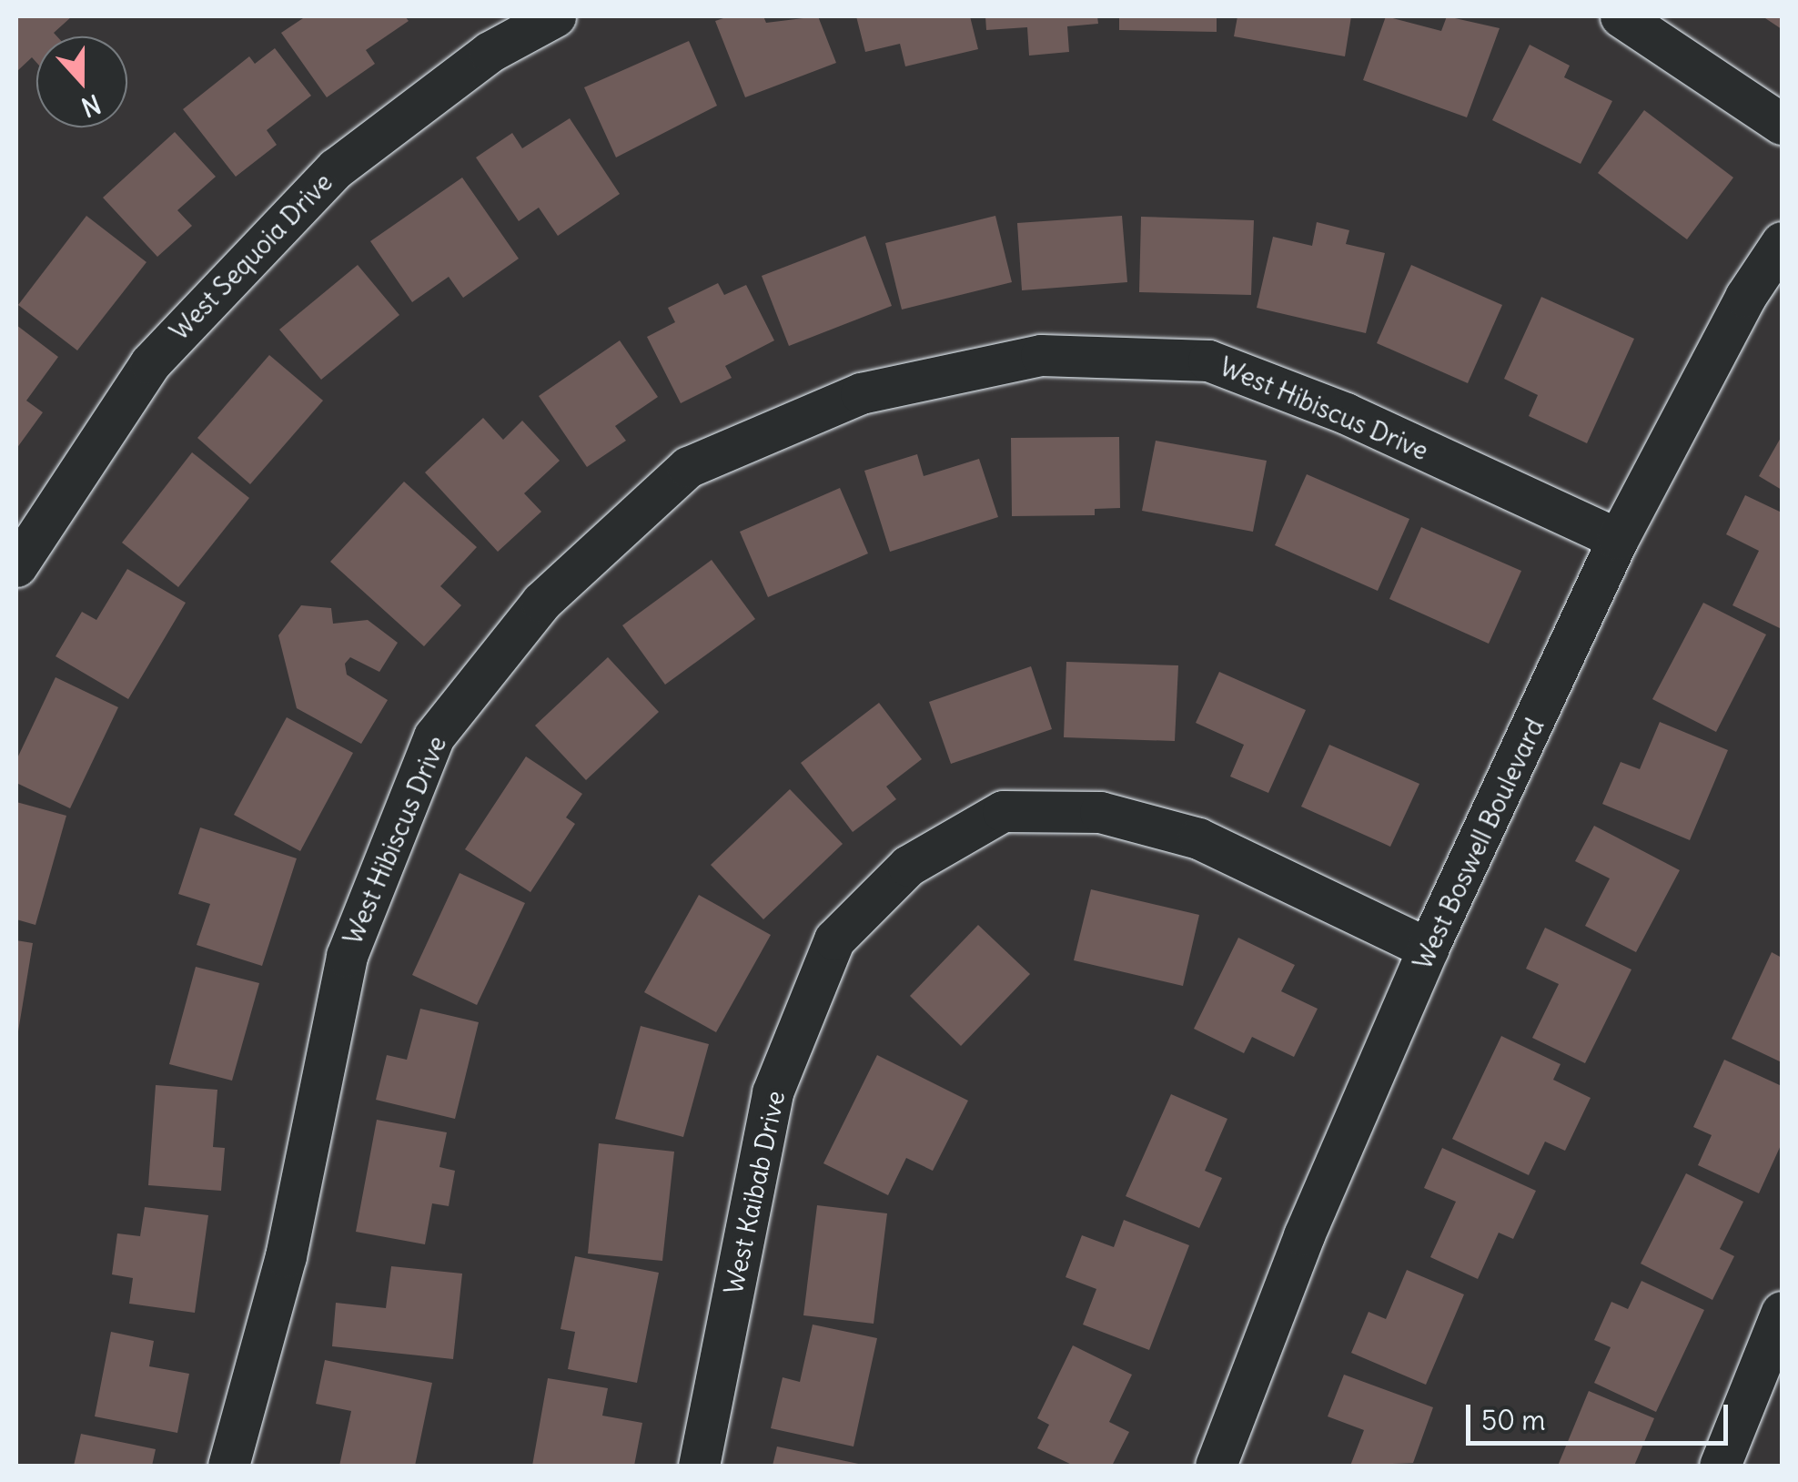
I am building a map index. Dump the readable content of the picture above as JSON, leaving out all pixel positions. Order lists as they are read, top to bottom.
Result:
{
  "streets": {
    "street": [
      "West Sequoia Drive",
      "West Hibiscus Drive",
      "West Boswell Boulevard",
      "West Kaibab Drive"
    ]
  },
  "crossings": [
    ["West Hibiscus Drive", "West Boswell Boulevard"],
    ["West Boswell Boulevard", "West Kaibab Drive"]
  ],
  "scale_bar": "50 m",
  "north": "bottom"
}
